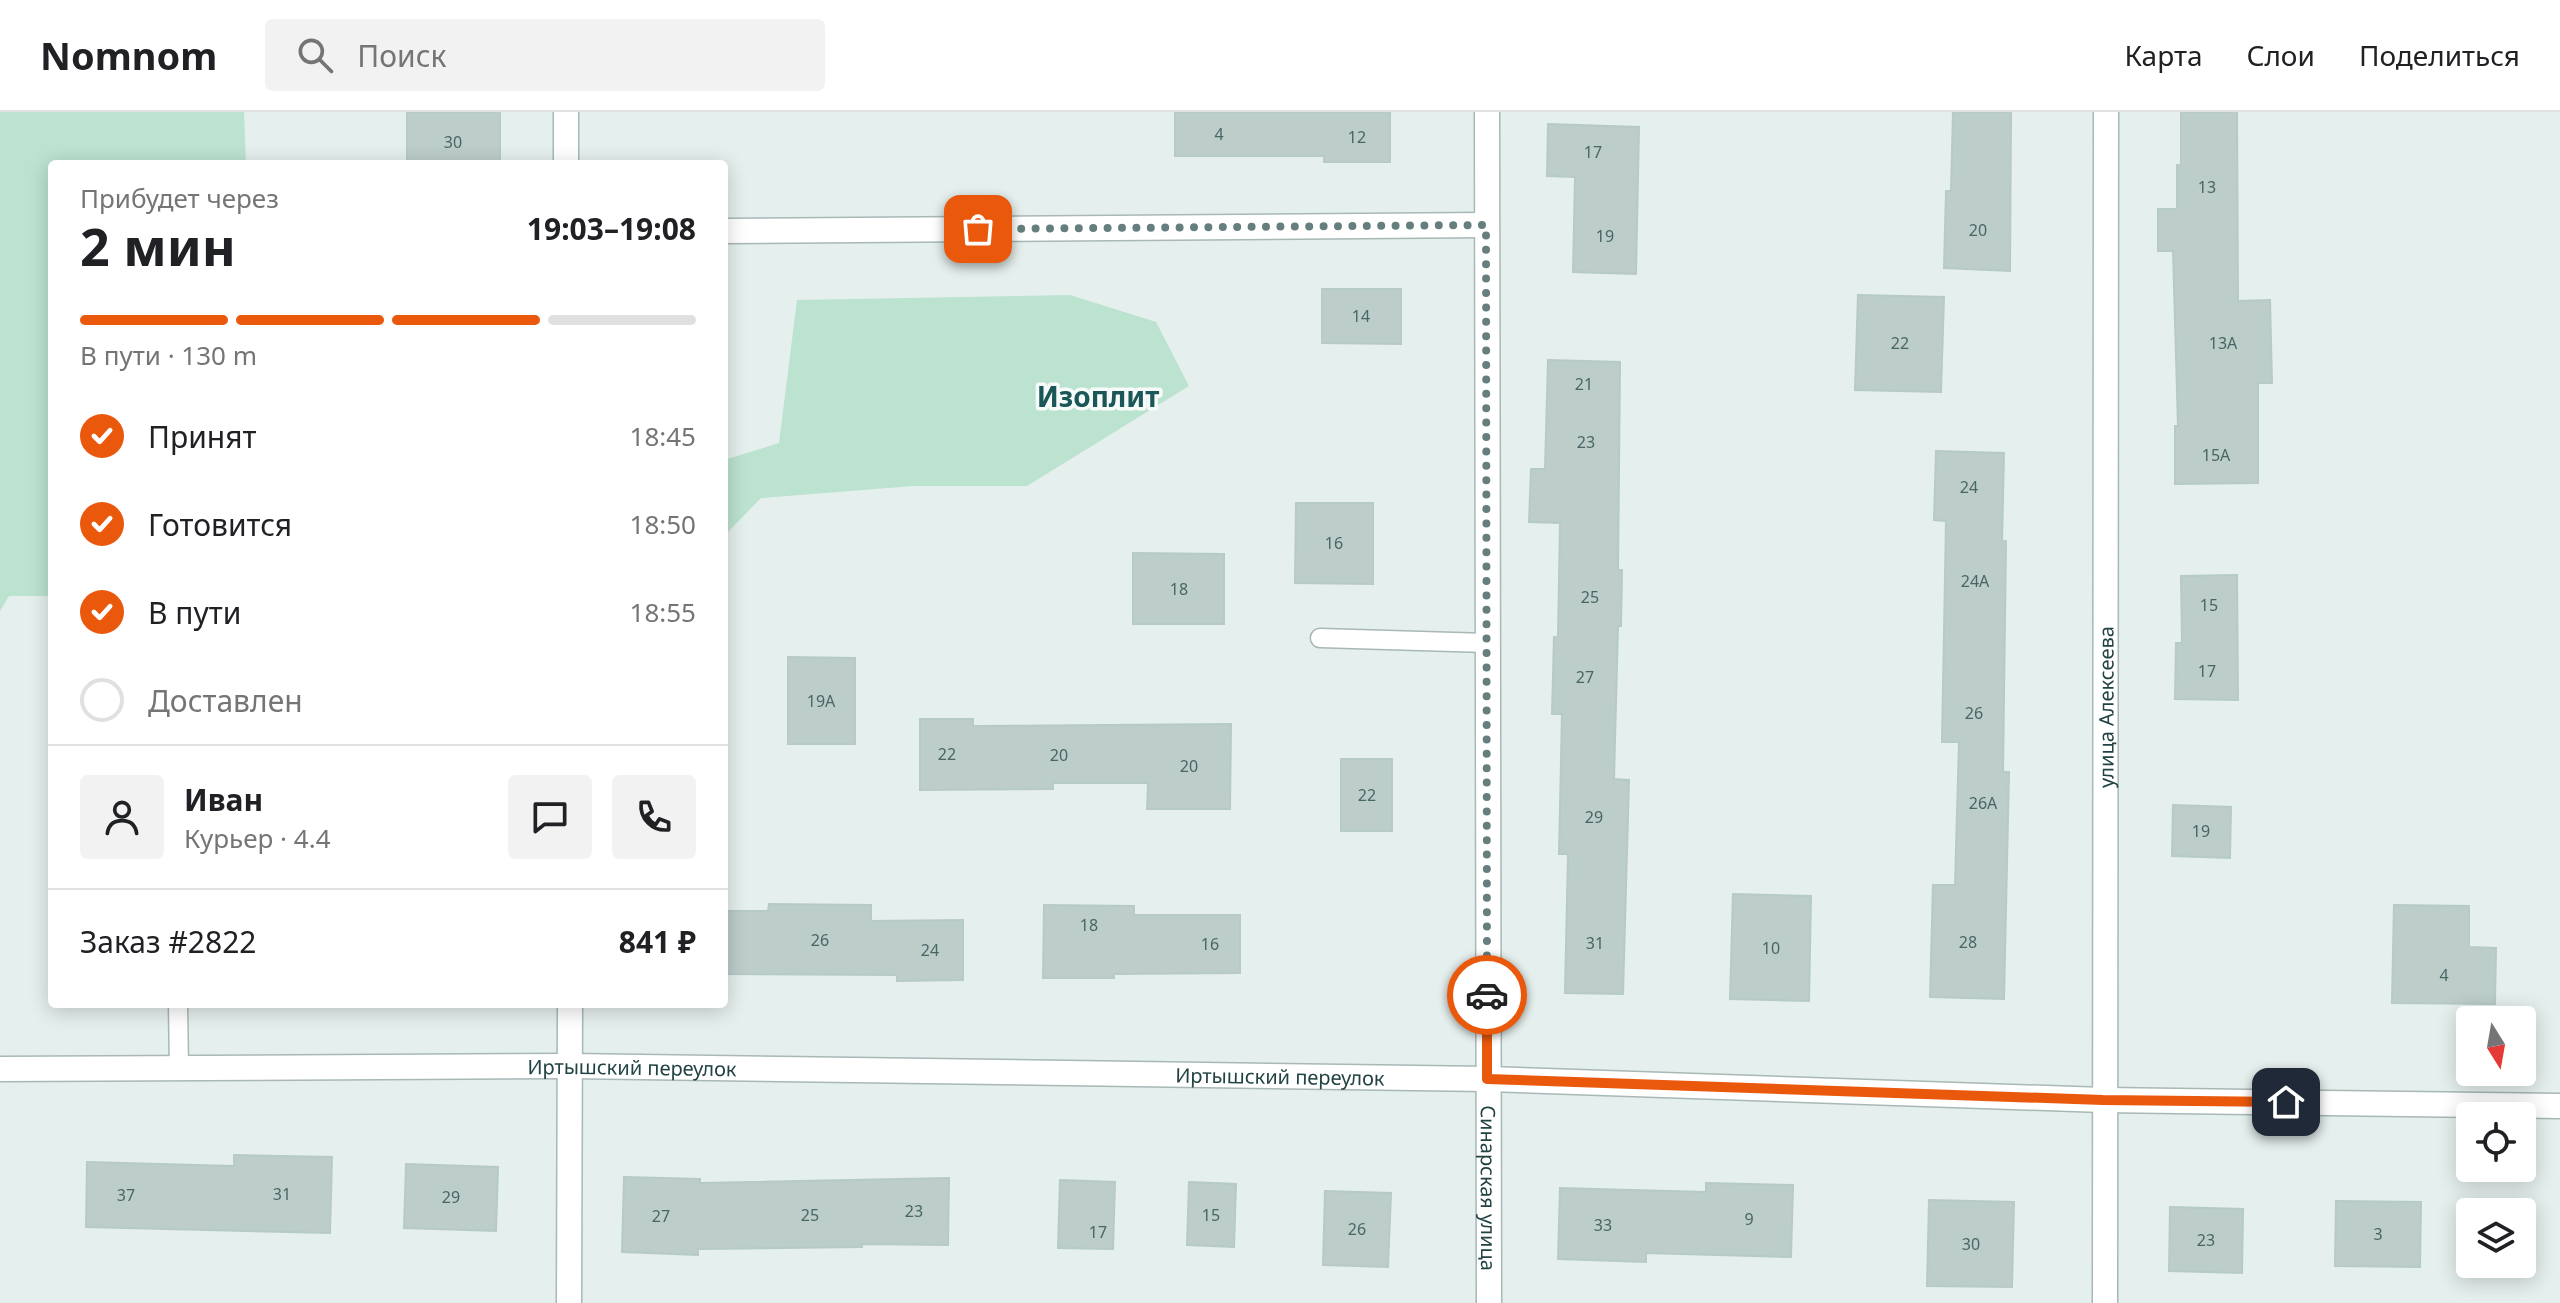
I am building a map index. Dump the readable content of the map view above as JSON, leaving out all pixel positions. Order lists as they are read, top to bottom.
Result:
{
  "streets": {
    "street": ["улица Алексеева", "Иртышский переулок", "Синарская улица"]
  },
  "crossings": [
    ["улица Алексеева", "Иртышский переулок"],
    ["Иртышский переулок", "Синарская улица"]
  ],
  "districts": ["Изоплит"],
  "house_numbers": [
    "4",
    "12",
    "30",
    "17",
    "13",
    "20",
    "19",
    "14",
    "22",
    "13А",
    "21",
    "23",
    "15А",
    "24",
    "16",
    "24А",
    "18",
    "25",
    "15",
    "17",
    "27",
    "19А",
    "26",
    "22",
    "20",
    "20",
    "22",
    "26А",
    "29",
    "19",
    "18",
    "26",
    "28",
    "31",
    "16",
    "10",
    "24",
    "4",
    "31",
    "37",
    "29",
    "23",
    "25",
    "15",
    "27",
    "9",
    "33",
    "26",
    "17",
    "3",
    "23",
    "30"
  ],
  "north": "bottom",
  "page": {
    "header": "Nomnom",
    "search": "Поиск",
    "nav": ["Карта", "Слои", "Поделиться"],
    "heading": ["2 мин", "Прибудет через", "19:03–19:08"],
    "panel": [
      "Иван",
      "Курьер · 4.4",
      "Заказ #2822",
      "841 ₽"
    ],
    "bar": "В пути · 130 m",
    "list": [
      ["Принят", "18:45"],
      ["Готовится", "18:50"],
      ["В пути", "18:55"],
      "Доставлен"
    ]
  }
}
